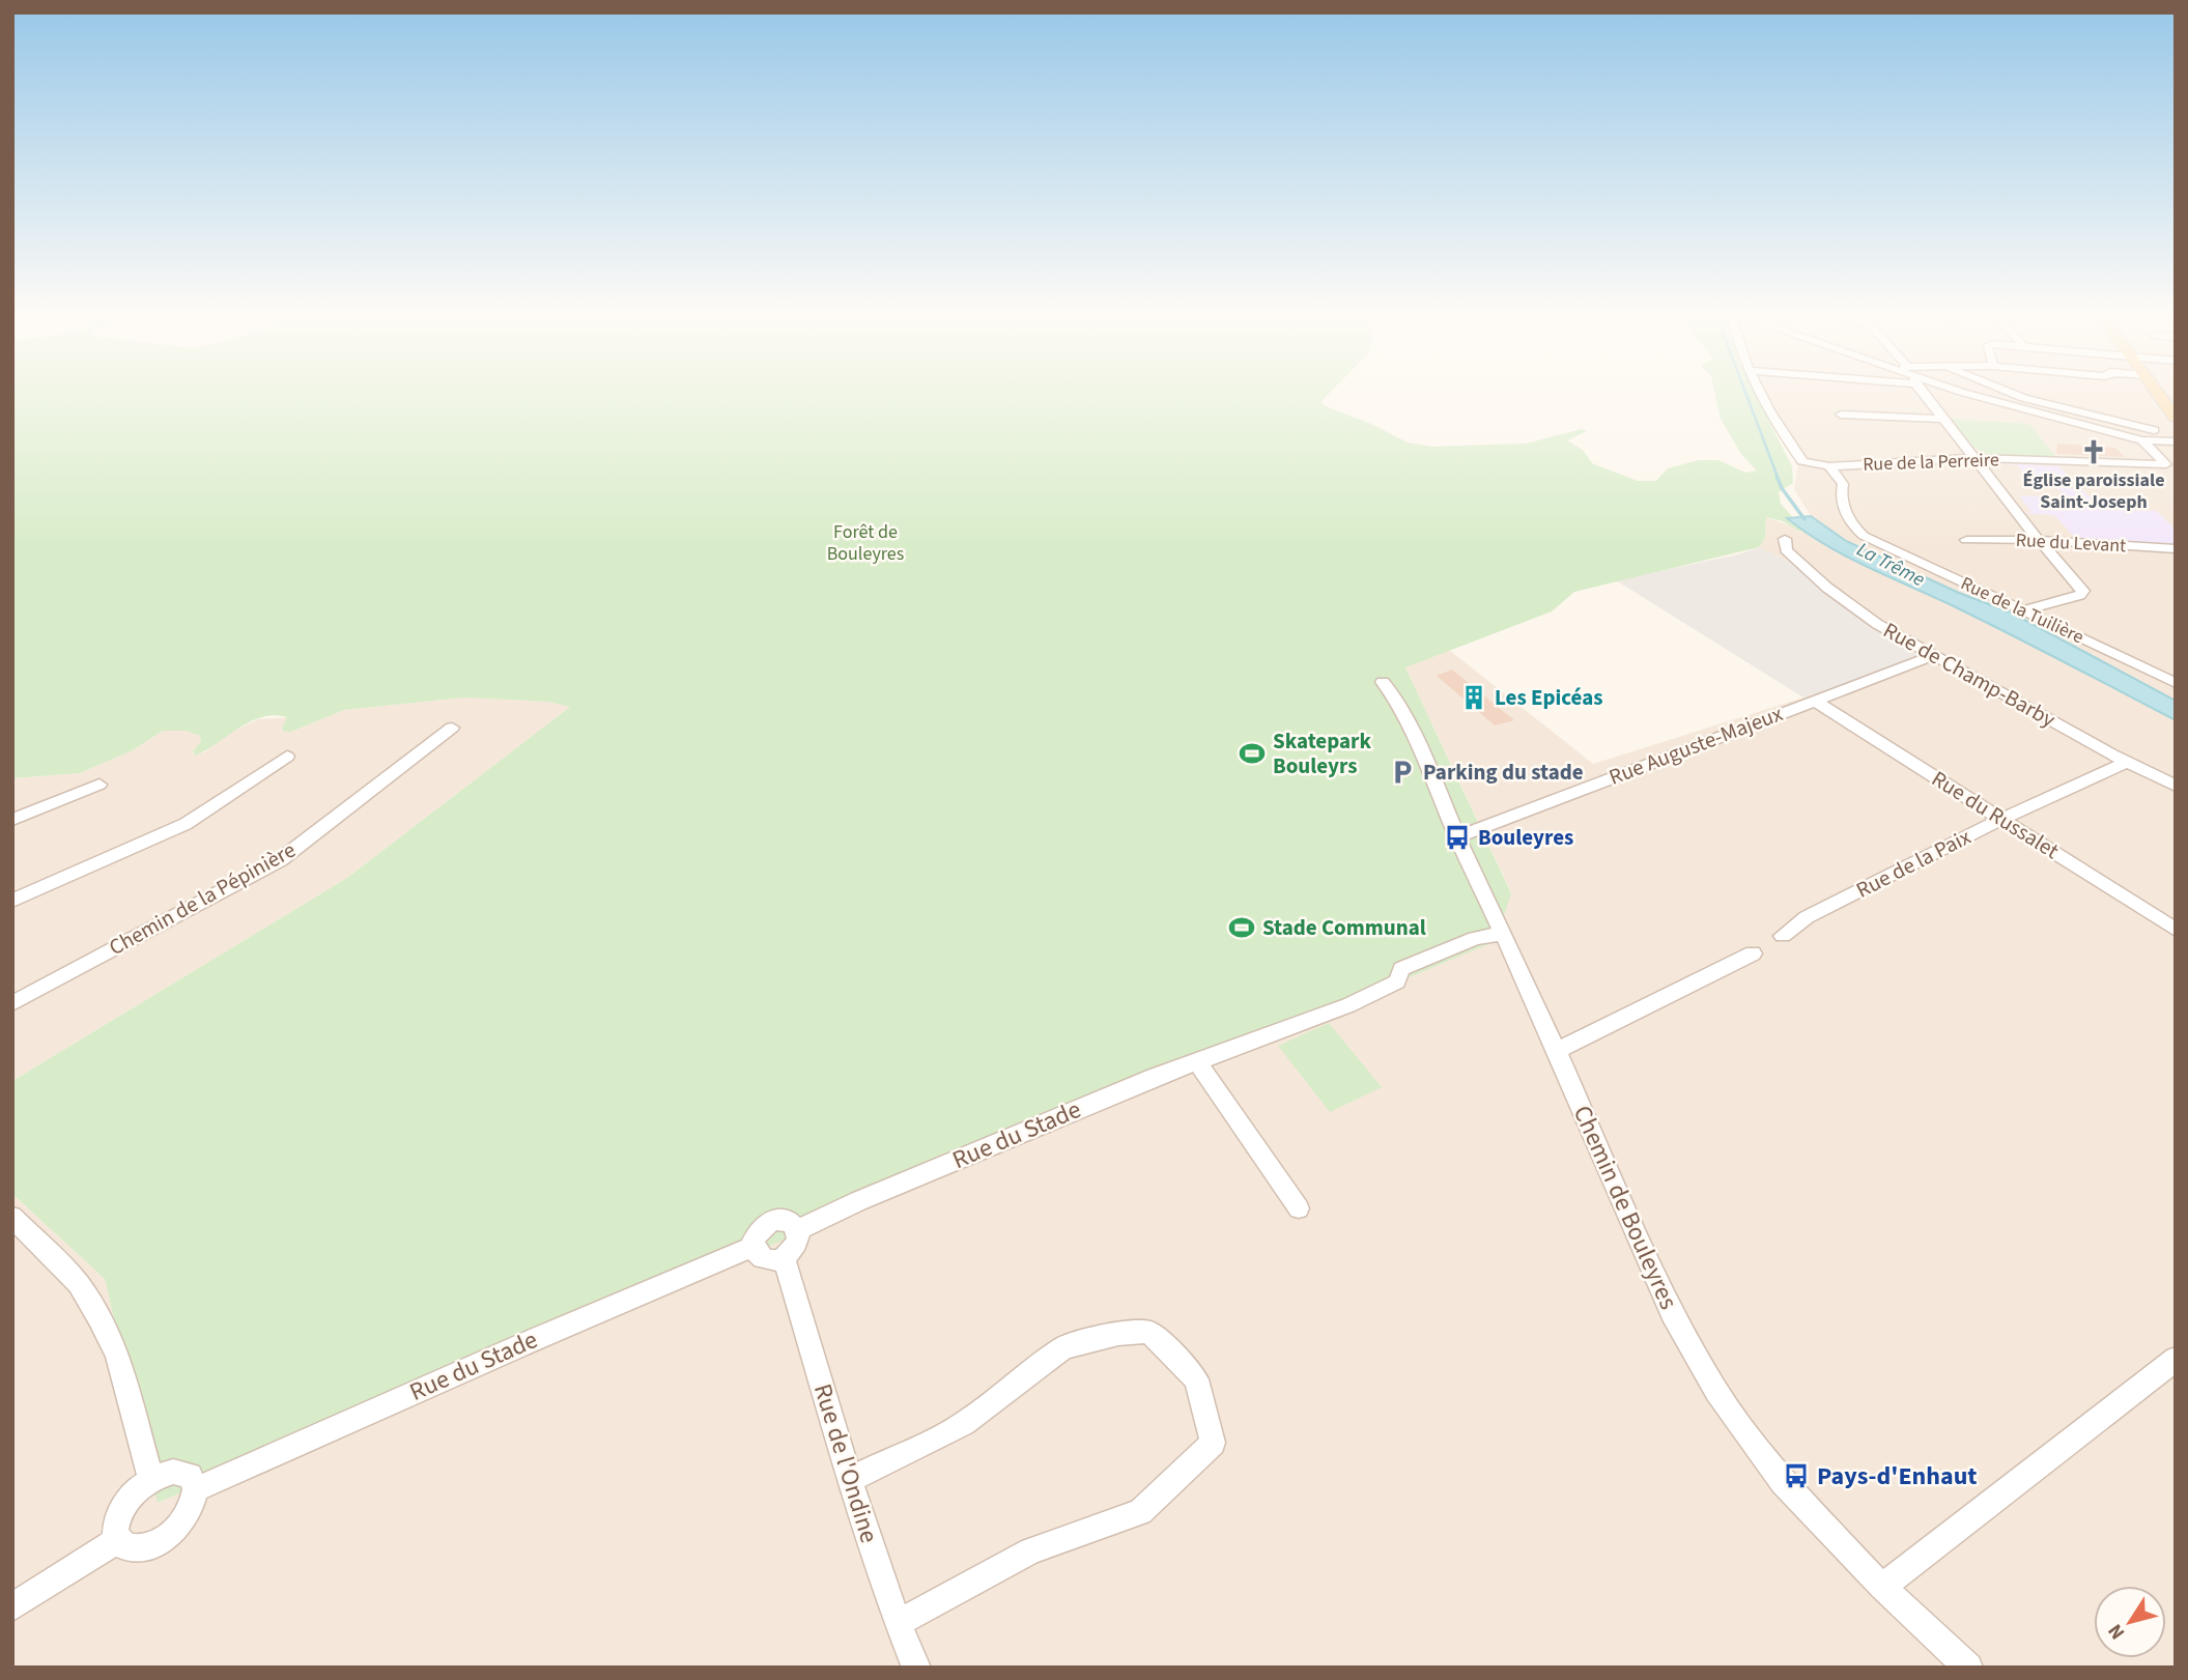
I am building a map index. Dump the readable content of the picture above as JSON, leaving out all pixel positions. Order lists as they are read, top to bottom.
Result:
{
  "streets": {
    "street": [
      "Rue de la Perreire",
      "Rue du Levant",
      "Rue de la Tuilière",
      "Rue de Champ-Barby",
      "Rue Auguste-Majeux",
      "Rue du Russalet",
      "Rue de la Paix",
      "Chemin de la Pépinière",
      "Rue du Stade",
      "Chemin de Bouleyres",
      "Rue de l'Ondine"
    ]
  },
  "crossings": [
    ["Rue de la Perreire", "Rue de la Tuilière"],
    ["Rue de Champ-Barby", "Rue Auguste-Majeux"],
    ["Rue de Champ-Barby", "Rue de la Paix"],
    ["Rue Auguste-Majeux", "Rue du Russalet"],
    ["Rue Auguste-Majeux", "Chemin de Bouleyres"],
    ["Rue du Russalet", "Rue de la Paix"],
    ["Rue du Stade", "Chemin de Bouleyres"],
    ["Rue du Stade", "Rue de l'Ondine"]
  ],
  "water": ["La Trême"],
  "parks": ["Forêt de Bouleyres"],
  "places": {
    "church": ["Église paroissiale Saint-Joseph"],
    "building": ["Les Epicéas"],
    "sports": ["Skatepark Bouleyrs", "Stade Communal"],
    "parking": ["Parking du stade"],
    "bus stop": ["Bouleyres", "Pays-d'Enhaut"]
  },
  "north": "bottom left"
}
